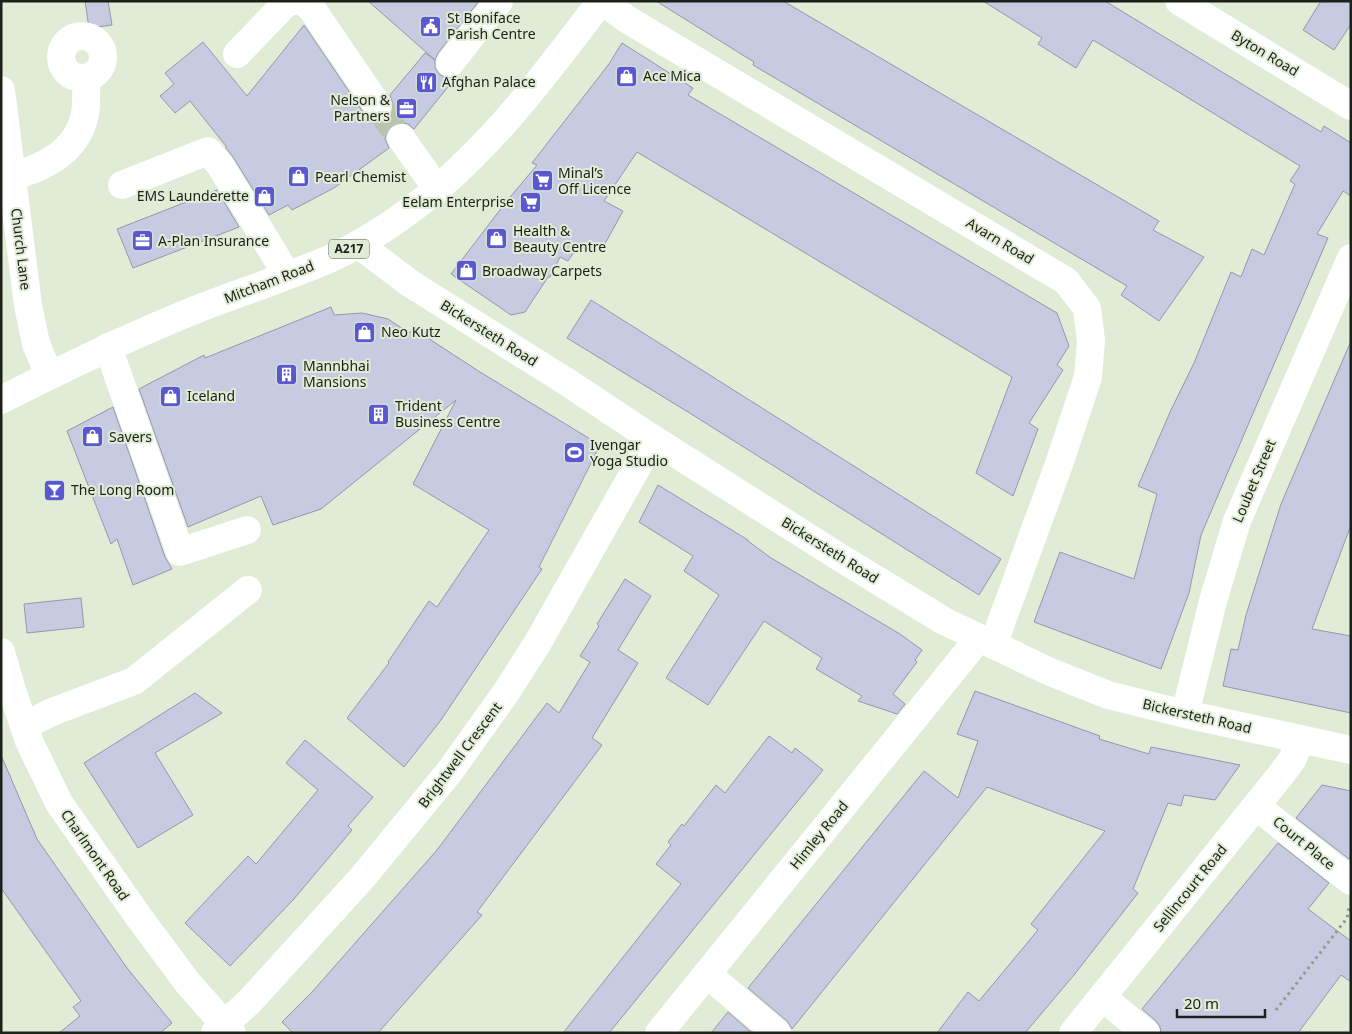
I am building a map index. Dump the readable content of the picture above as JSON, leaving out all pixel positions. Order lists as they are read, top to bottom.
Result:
{
  "streets": {
    "street": [
      "Byton Road",
      "Avarn Road",
      "Church Lane",
      "A217",
      "Mitcham Road",
      "Bickersteth Road",
      "Loubet Street",
      "Brightwell Crescent",
      "Himley Road",
      "Court Place",
      "Charlmont Road",
      "Sellincourt Road"
    ]
  },
  "crossings": [
    ["Avarn Road", "Mitcham Road"],
    ["Avarn Road", "Bickersteth Road"],
    ["Avarn Road", "Himley Road"],
    ["Church Lane", "Mitcham Road"],
    ["Mitcham Road", "Bickersteth Road"],
    ["Bickersteth Road", "Loubet Street"],
    ["Bickersteth Road", "Brightwell Crescent"],
    ["Bickersteth Road", "Himley Road"],
    ["Bickersteth Road", "Sellincourt Road"],
    ["Brightwell Crescent", "Charlmont Road"],
    ["Court Place", "Sellincourt Road"]
  ],
  "places": {
    "public building": ["St Boniface Parish Centre"],
    "shop": [
      "Ace Mica",
      "Pearl Chemist",
      "EMS Launderette",
      "Health & Beauty Centre",
      "Broadway Carpets",
      "Neo Kutz",
      "Iceland",
      "Savers"
    ],
    "restaurant": ["Afghan Palace"],
    "office": ["Nelson & Partners", "A-Plan Insurance"],
    "supermarket": ["Minal’s Off Licence", "Eelam Enterprise"],
    "building": ["Mannbhai Mansions", "Trident Business Centre"],
    "sports": ["Ivengar Yoga Studio"],
    "bar": ["The Long Room"]
  },
  "scale_bar": "20 m"
}
